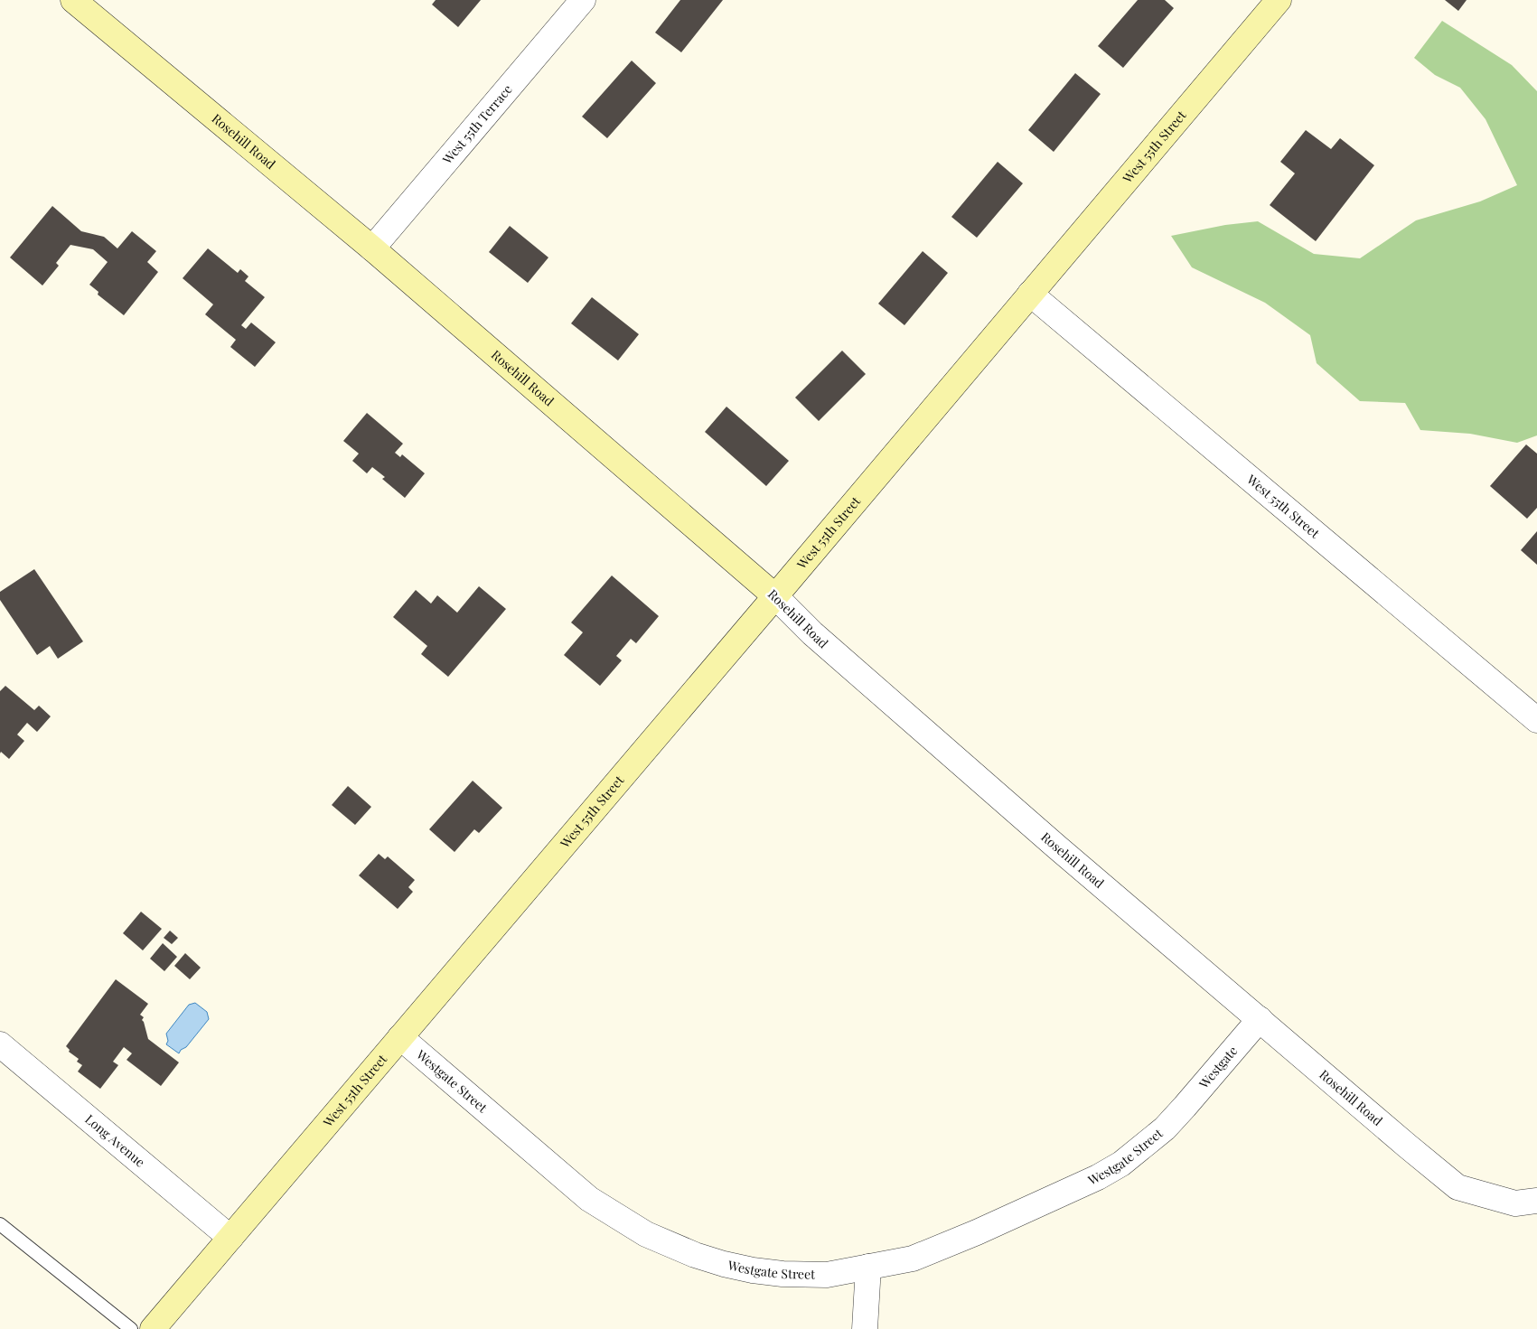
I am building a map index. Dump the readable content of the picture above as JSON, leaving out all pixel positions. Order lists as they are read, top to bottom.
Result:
{
  "streets": {
    "street": [
      "West 55th Terrace",
      "Rosehill Road",
      "West 55th Street",
      "Westgate",
      "Westgate Street",
      "Long Avenue"
    ]
  },
  "crossings": [
    ["West 55th Terrace", "Rosehill Road"],
    ["Rosehill Road", "West 55th Street"],
    ["Rosehill Road", "Westgate"],
    ["West 55th Street", "Westgate Street"],
    ["West 55th Street", "Long Avenue"],
    ["Westgate", "Westgate Street"]
  ]
}
